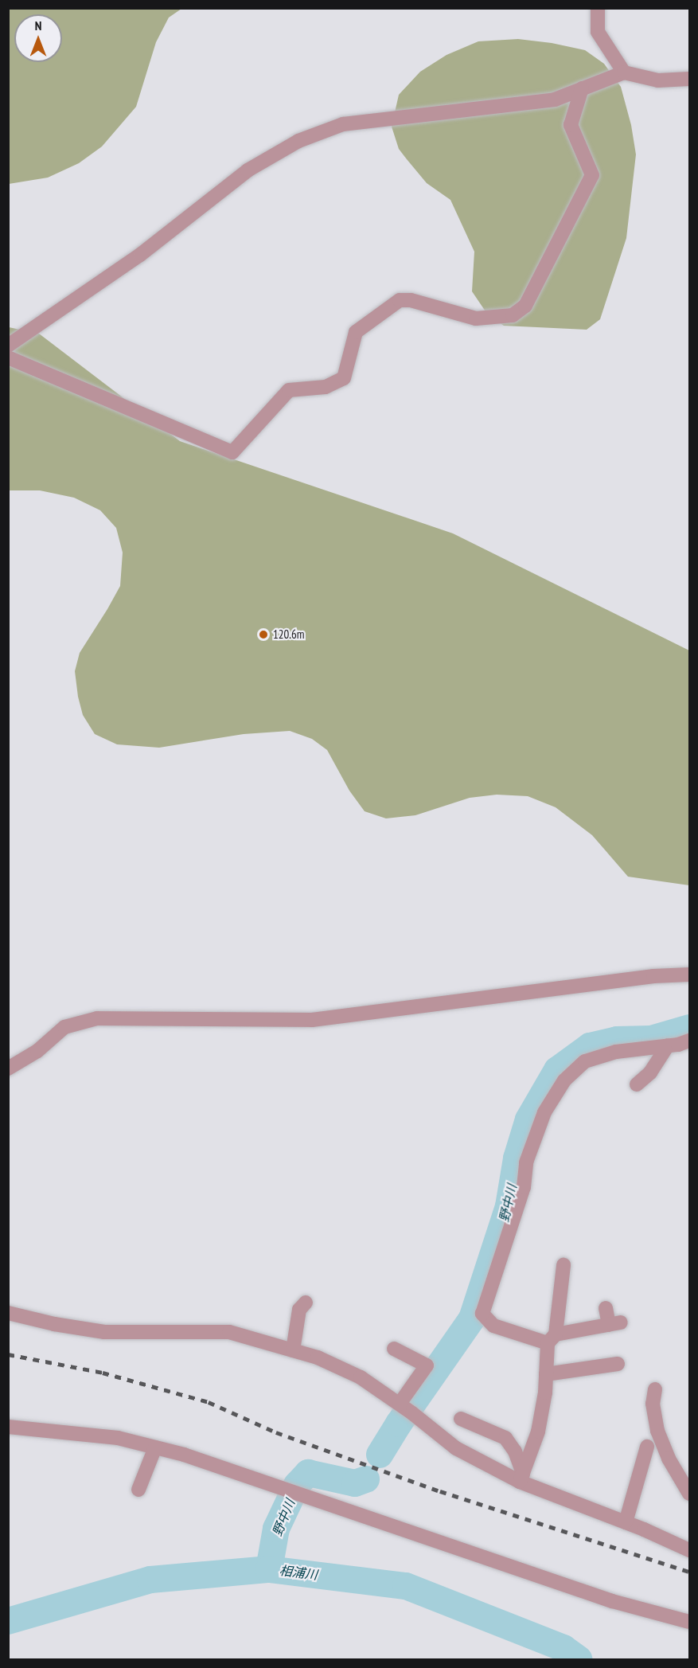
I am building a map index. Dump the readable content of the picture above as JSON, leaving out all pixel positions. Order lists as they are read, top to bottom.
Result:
{
  "water": ["野中川", "相浦川"],
  "places": ["120.6m"],
  "north": "top"
}
